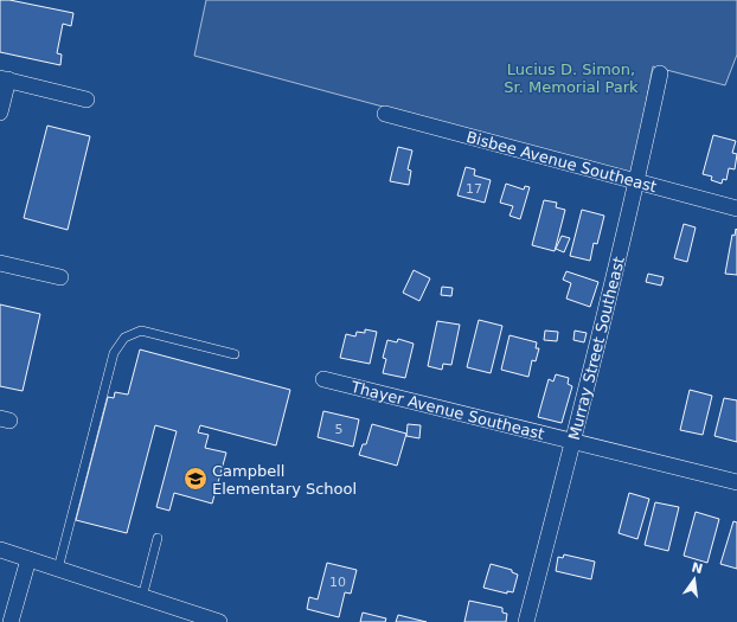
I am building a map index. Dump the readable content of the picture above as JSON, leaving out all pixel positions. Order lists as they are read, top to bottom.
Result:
{
  "streets": {
    "street": ["Bisbee Avenue Southeast", "Murray Street Southeast", "Thayer Avenue Southeast"]
  },
  "crossings": [
    ["Bisbee Avenue Southeast", "Murray Street Southeast"],
    ["Murray Street Southeast", "Thayer Avenue Southeast"]
  ],
  "parks": ["Lucius D. Simon, Sr. Memorial Park"],
  "places": {
    "school or university": ["Campbell Elementary School"]
  },
  "house_numbers": ["17", "5", "10"],
  "north": "top"
}
